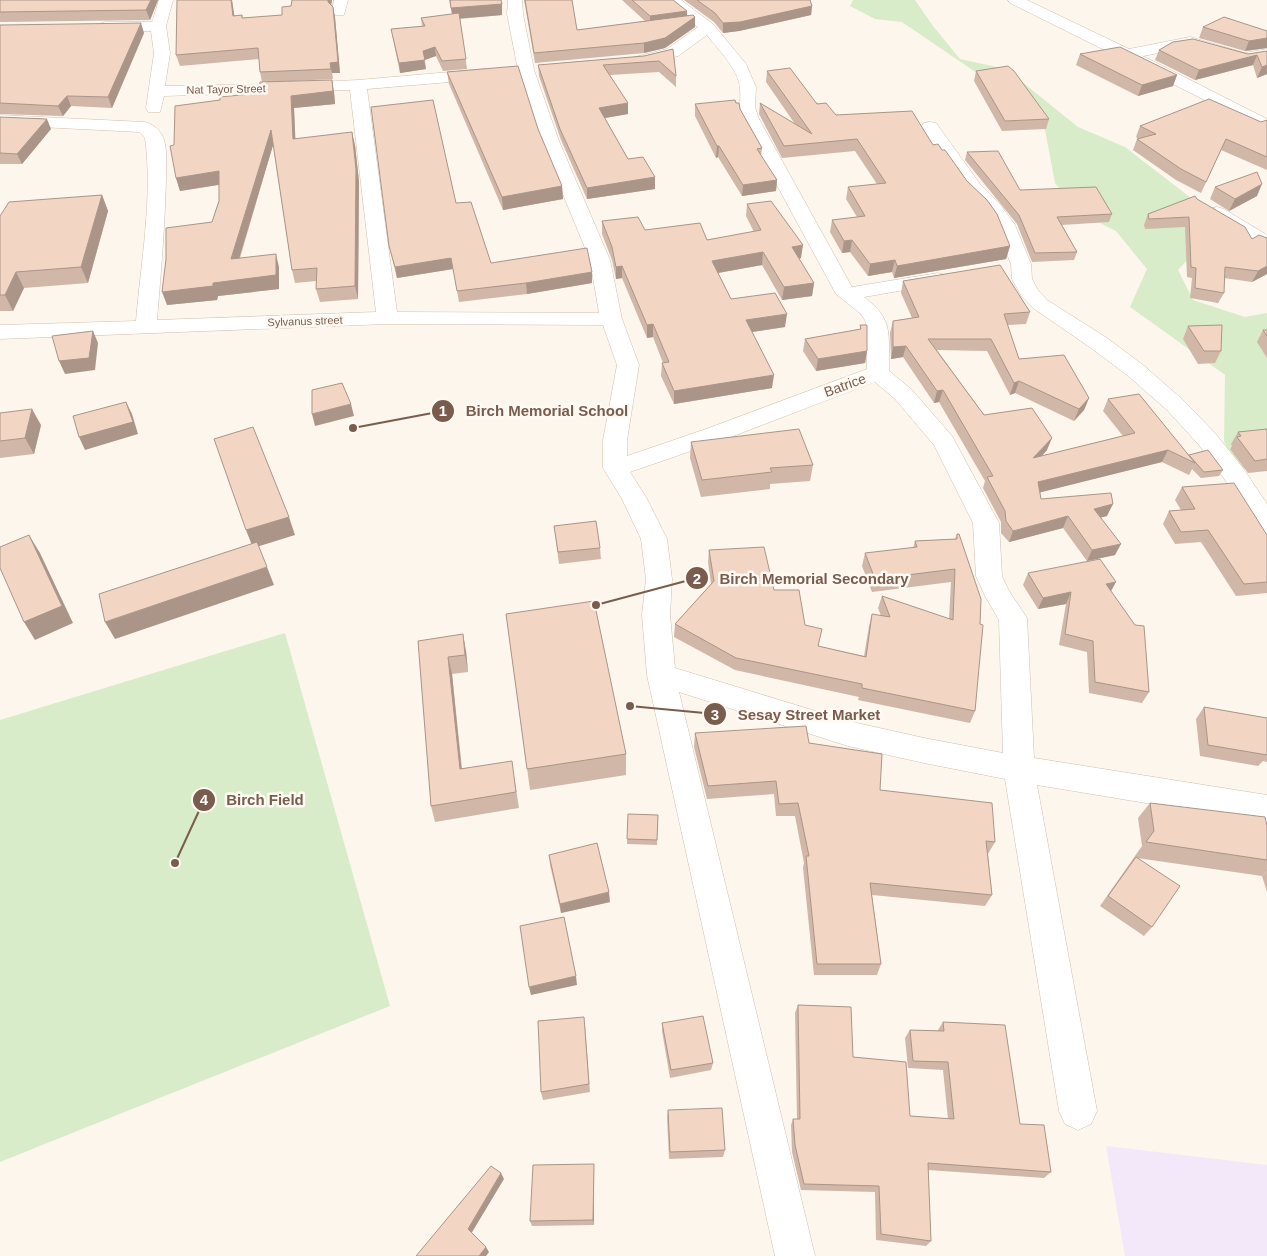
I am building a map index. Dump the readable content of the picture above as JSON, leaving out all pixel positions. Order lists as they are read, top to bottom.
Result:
{
  "streets": {
    "street": ["Nat Tayor Street", "Sylvanus street", "Batrice"]
  },
  "places": [
    "Birch Memorial School",
    "Birch Memorial Secondary",
    "Sesay Street Market",
    "Birch Field"
  ]
}
